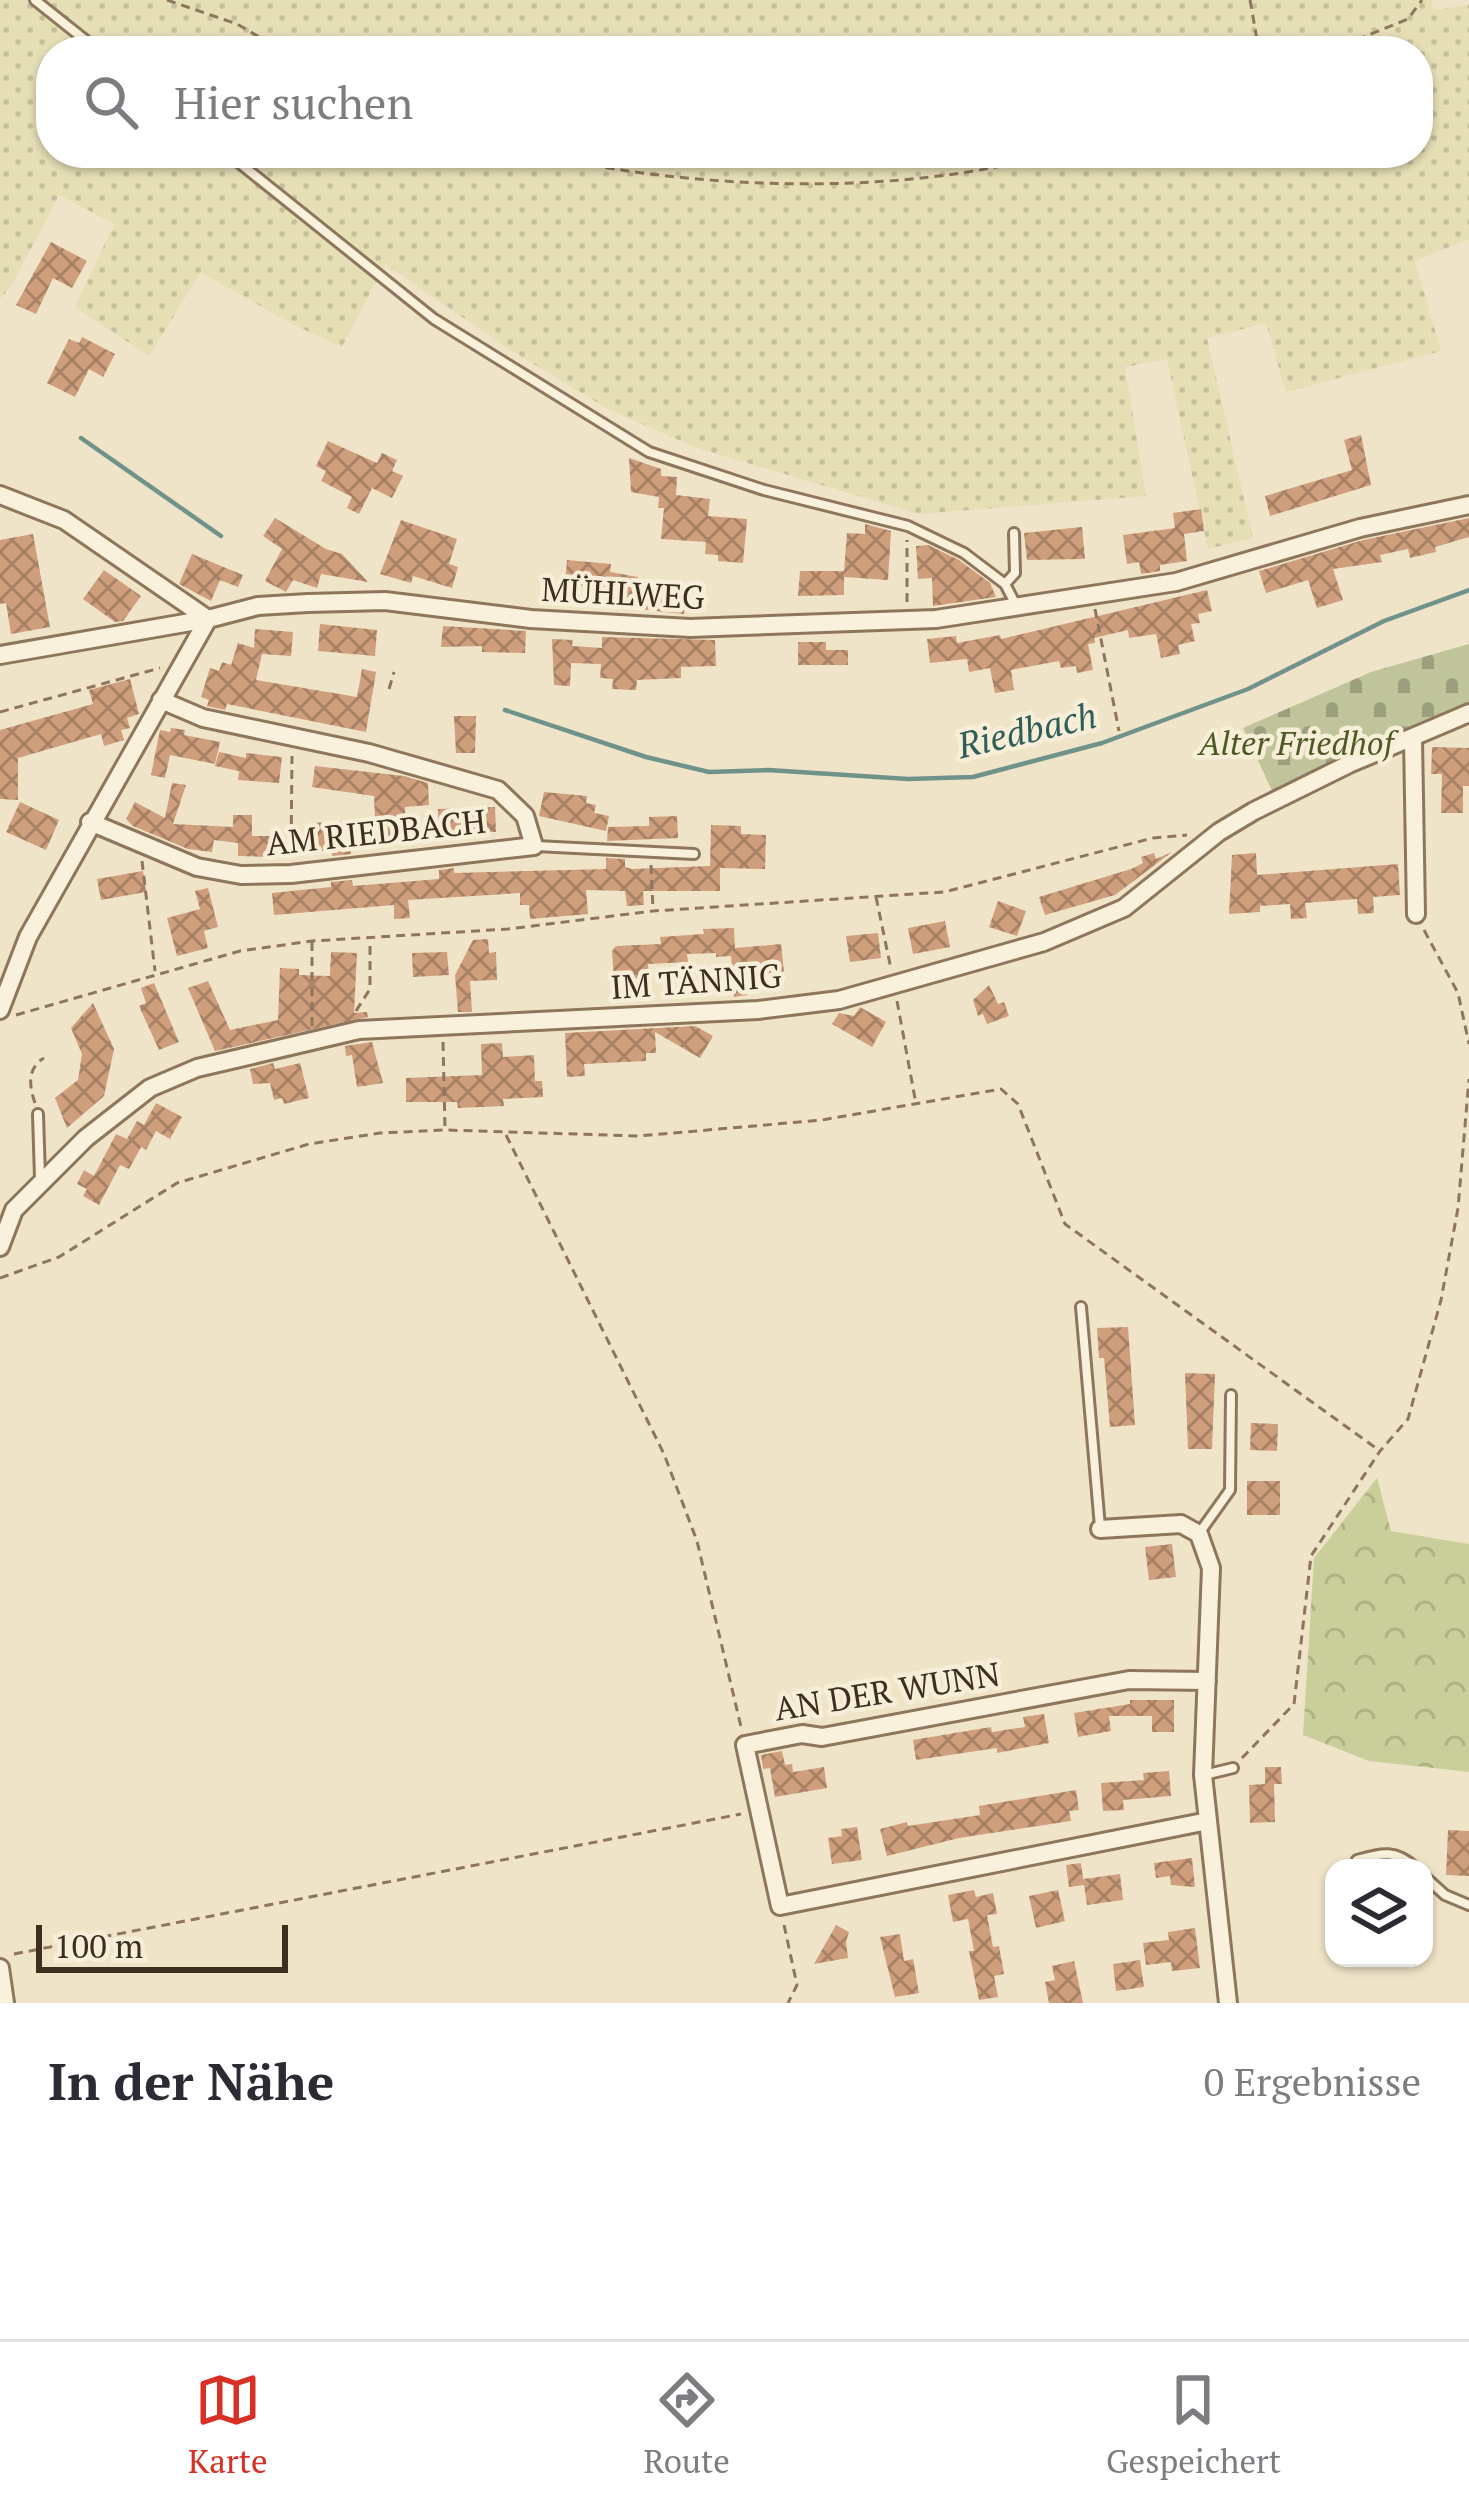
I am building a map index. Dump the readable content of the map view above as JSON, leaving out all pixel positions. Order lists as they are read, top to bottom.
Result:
{
  "streets": {
    "street": [
      "MÜHLWEG",
      "AM RIEDBACH",
      "IM TÄNNIG",
      "AN DER WUNN"
    ]
  },
  "water": ["Riedbach"],
  "parks": ["Alter Friedhof"],
  "scale_bar": "100 m",
  "page": {
    "search": "Hier suchen",
    "scale": "100 m",
    "heading": ["In der Nähe", "0 Ergebnisse"],
    "nav": ["Karte", "Route", "Gespeichert"]
  }
}
